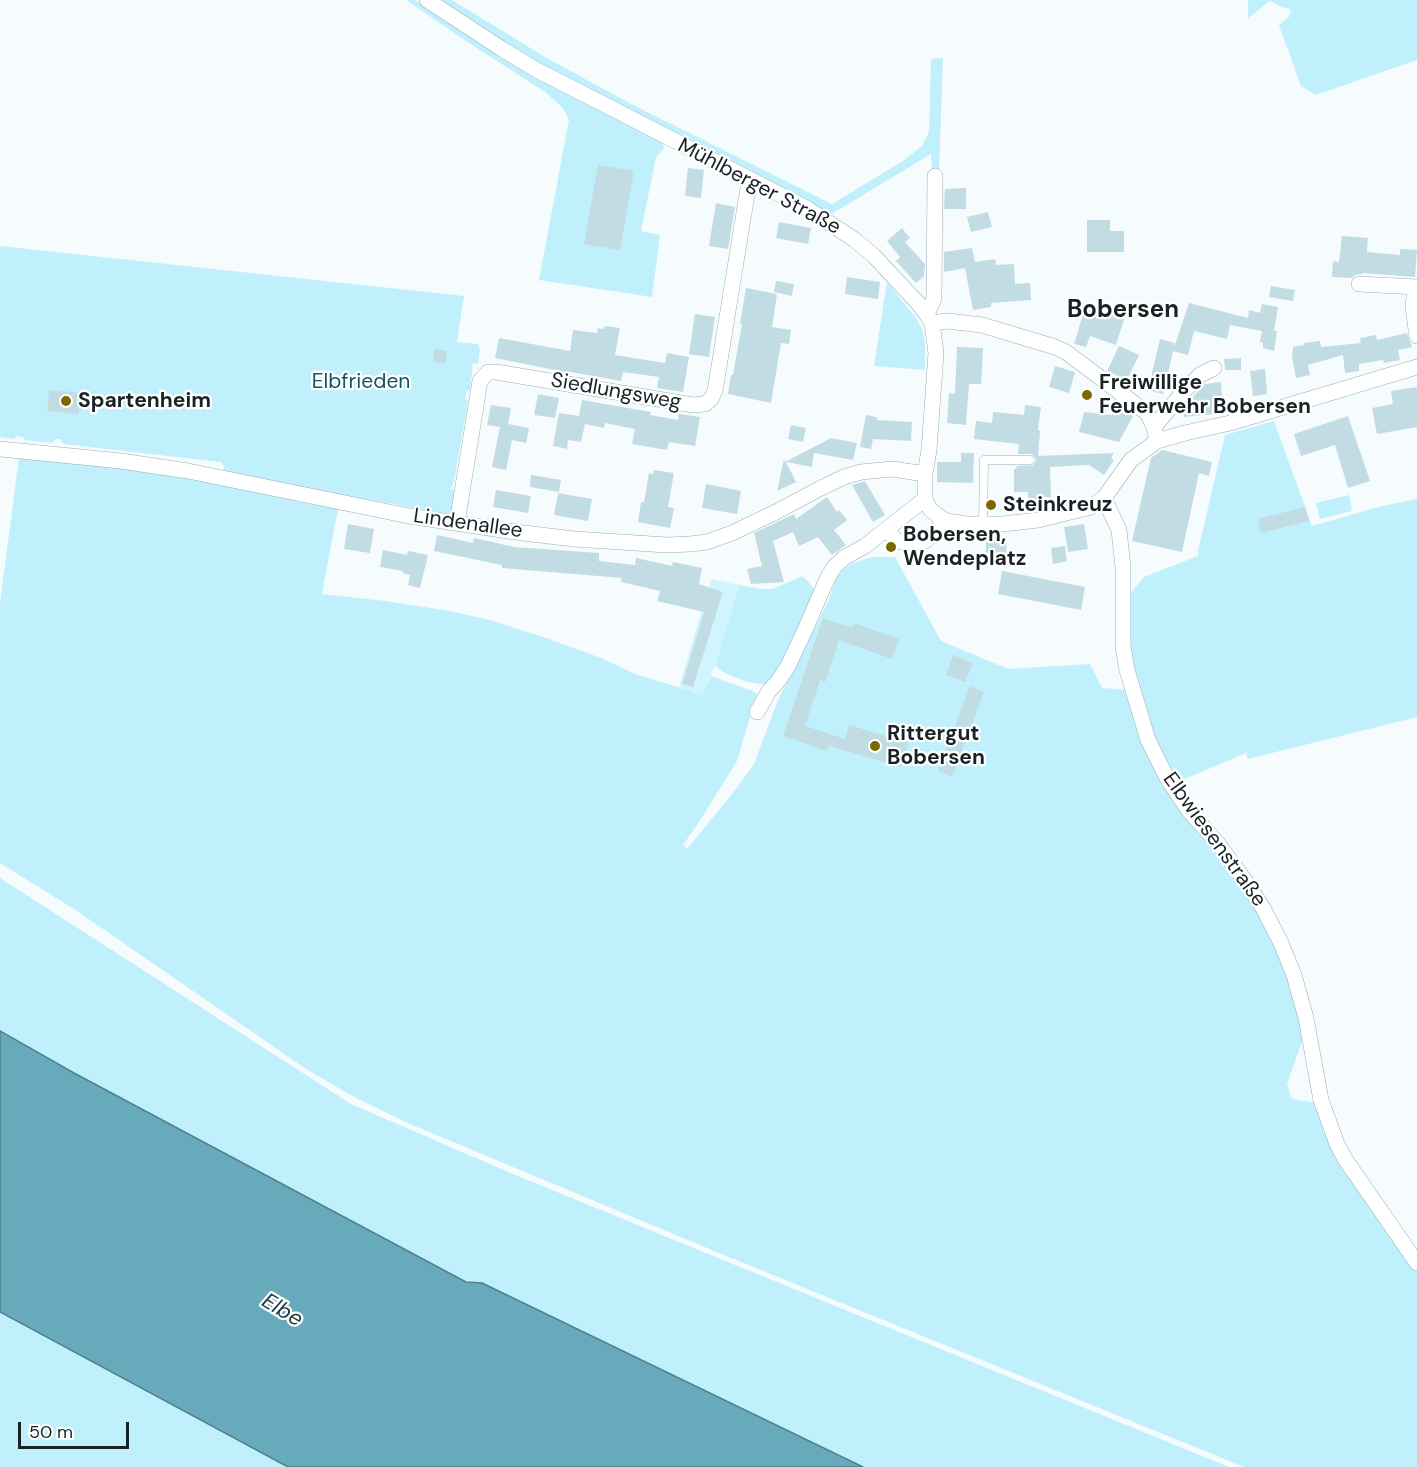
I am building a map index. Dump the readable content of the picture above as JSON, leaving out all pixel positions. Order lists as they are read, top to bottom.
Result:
{
  "streets": {
    "street": [
      "Mühlberger Straße",
      "Siedlungsweg",
      "Lindenallee",
      "Elbwiesenstraße"
    ]
  },
  "crossings": [
    ["Mühlberger Straße", "Siedlungsweg"],
    ["Siedlungsweg", "Lindenallee"]
  ],
  "districts": ["Bobersen"],
  "water": ["Elbe"],
  "parks": ["Elbfrieden"],
  "places": [
    "Freiwillige Feuerwehr Bobersen",
    "Spartenheim",
    "Steinkreuz",
    "Bobersen, Wendeplatz",
    "Rittergut Bobersen"
  ],
  "scale_bar": "50 m"
}
